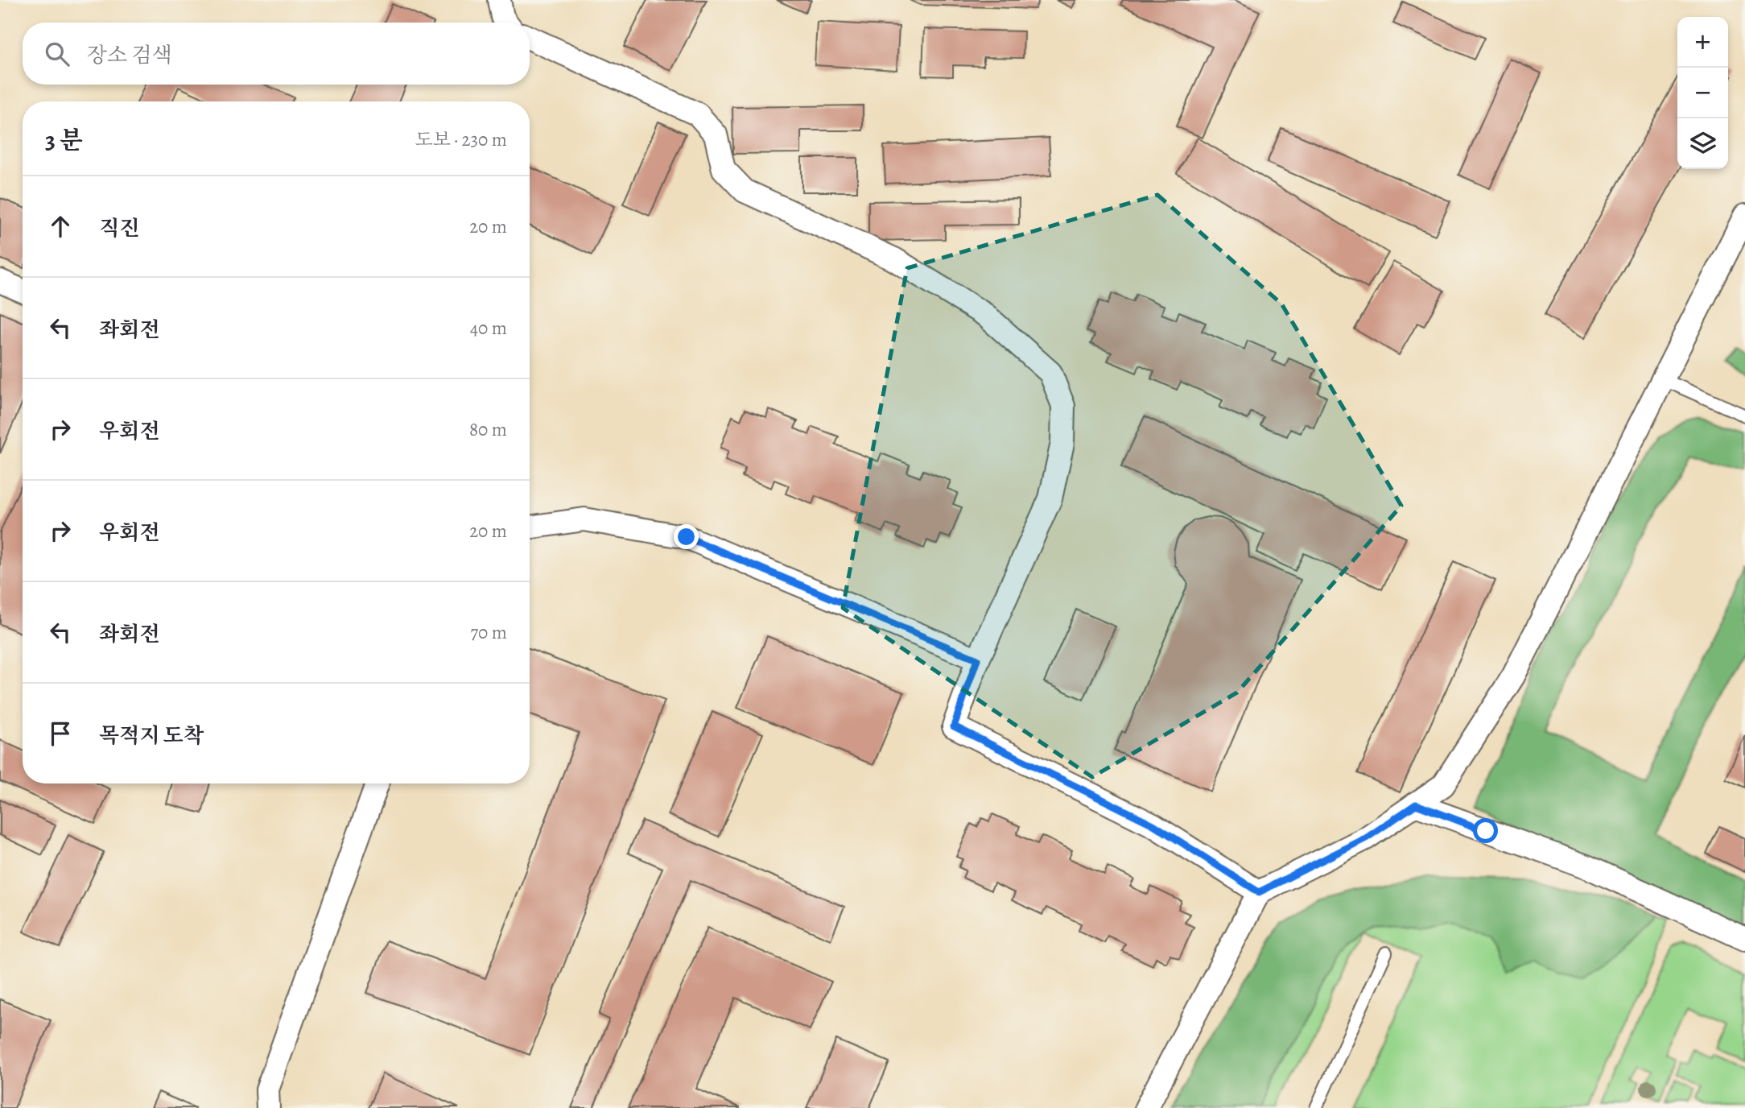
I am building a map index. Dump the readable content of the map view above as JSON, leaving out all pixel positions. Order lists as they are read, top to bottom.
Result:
{
  "page": {
    "map_buttons": ["+", "−"],
    "search": "장소 검색",
    "heading": ["3 분", "도보 · 230 m"],
    "list": [
      ["직진", "20 m"],
      ["좌회전", "40 m"],
      ["우회전", "80 m"],
      ["우회전", "20 m"],
      ["좌회전", "70 m"],
      "목적지 도착"
    ]
  }
}
